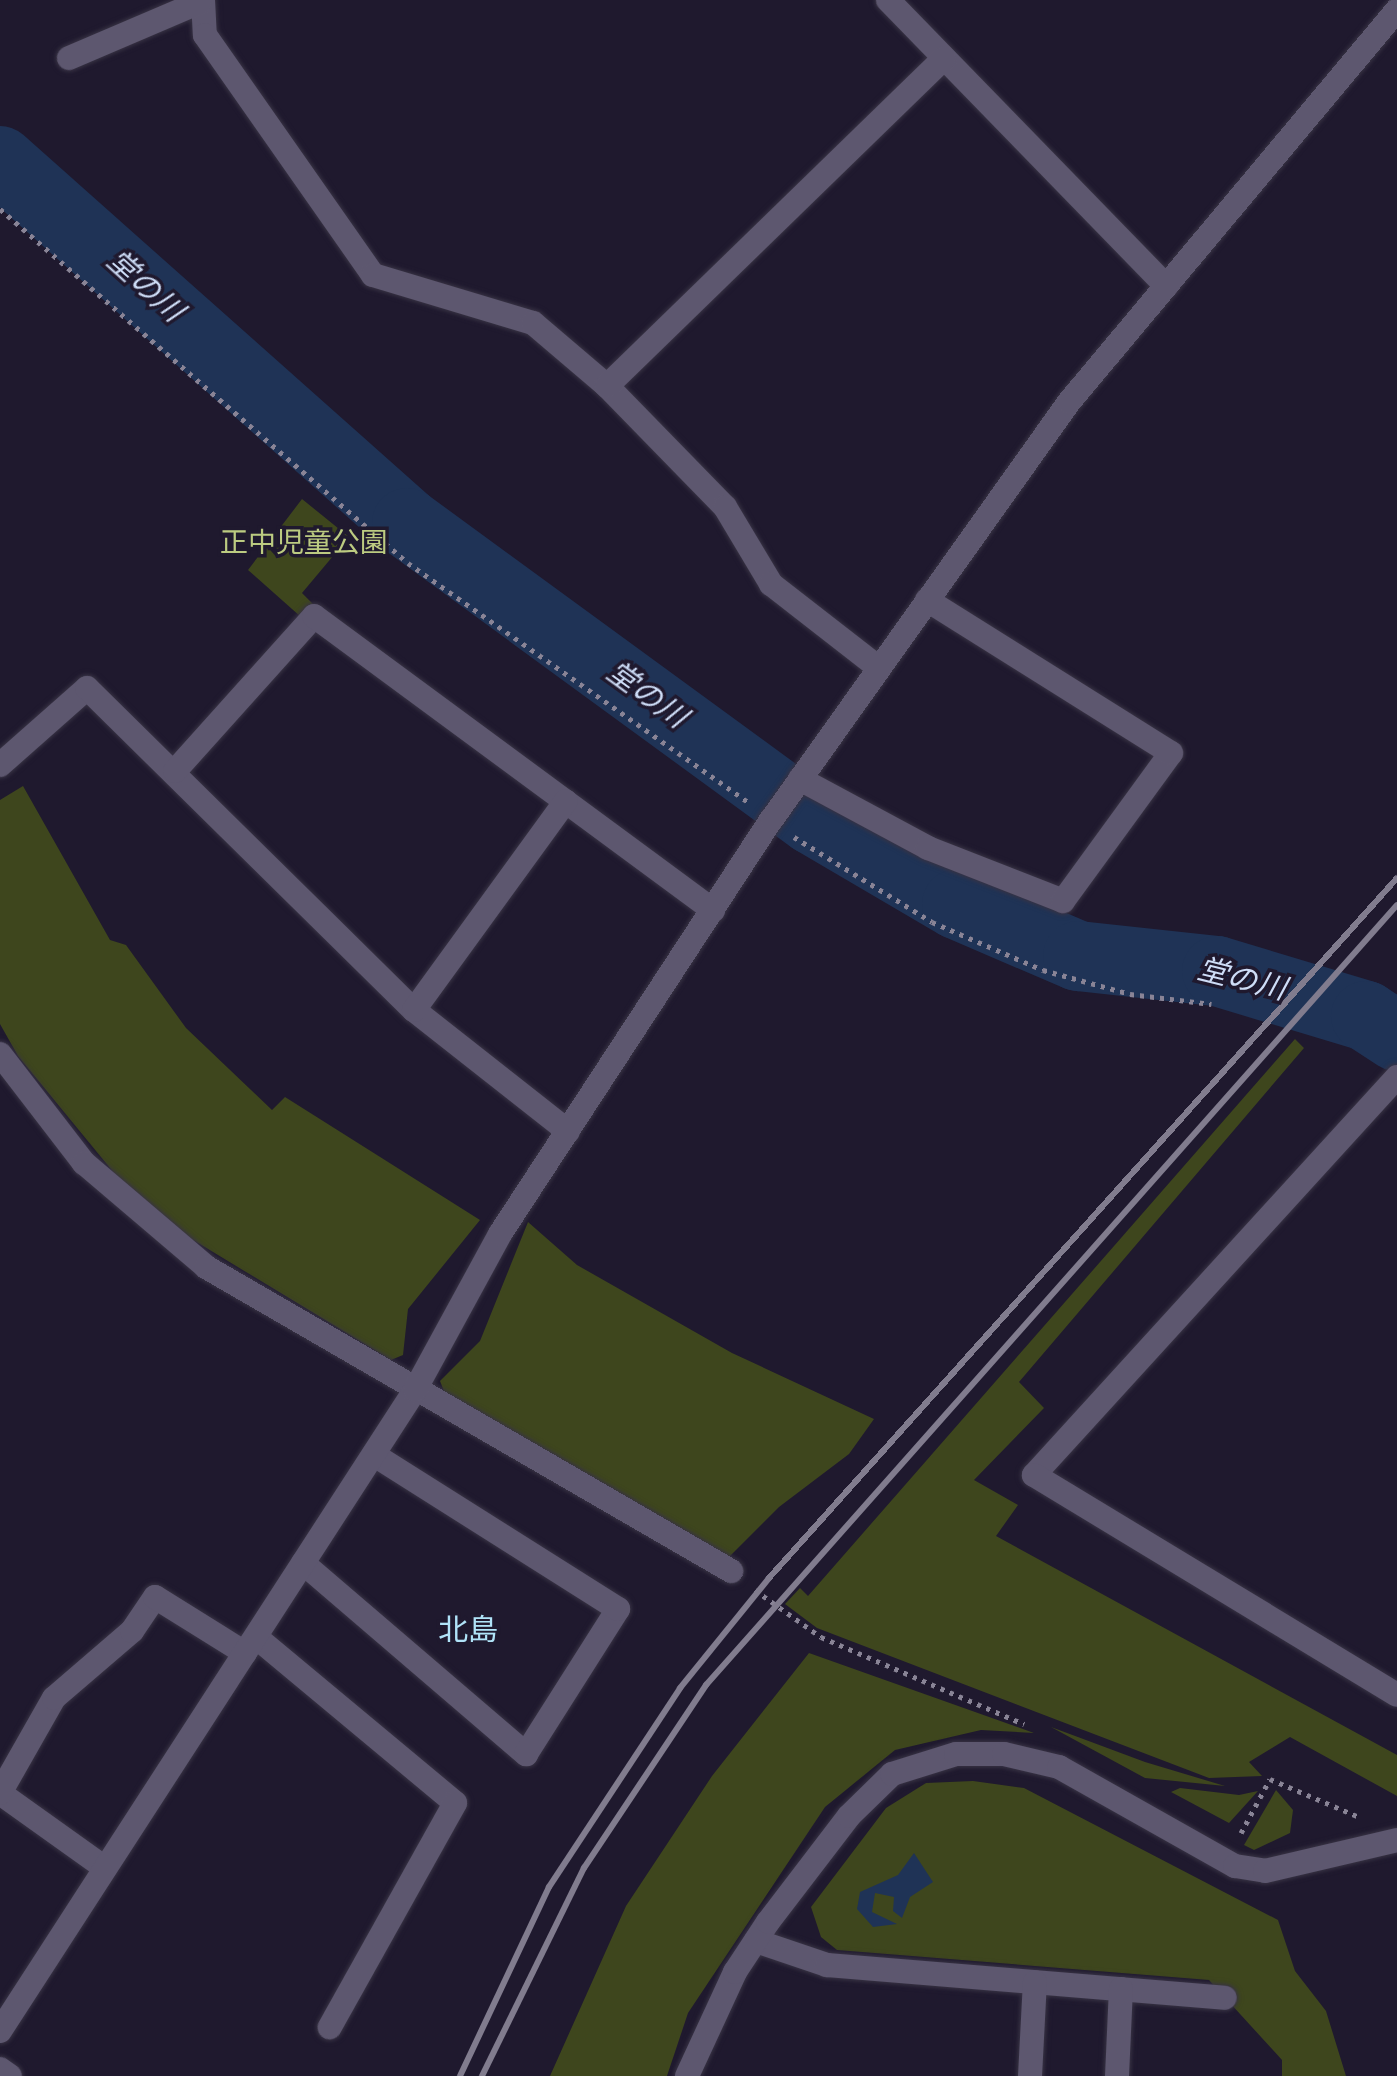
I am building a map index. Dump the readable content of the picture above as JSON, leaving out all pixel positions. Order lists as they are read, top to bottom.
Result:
{
  "districts": ["北島"],
  "water": ["堂の川"],
  "parks": ["正中児童公園"]
}
